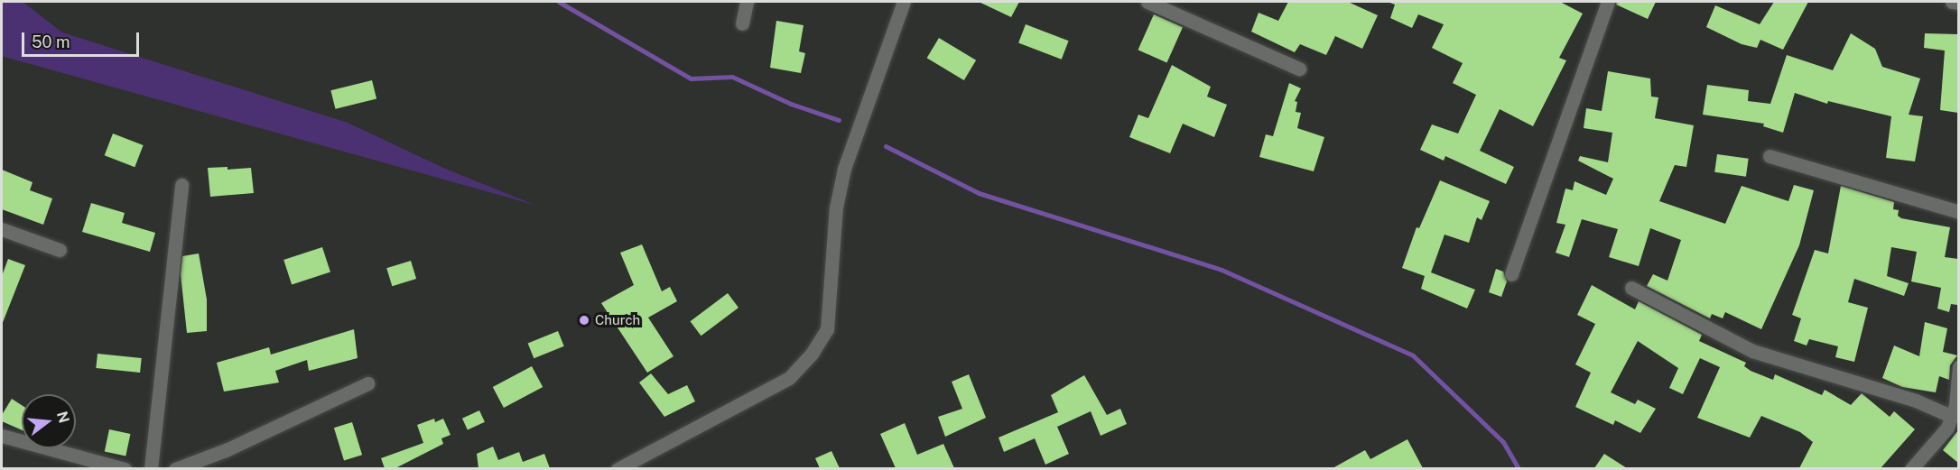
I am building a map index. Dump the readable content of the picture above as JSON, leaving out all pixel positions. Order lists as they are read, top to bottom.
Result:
{
  "places": ["Church"],
  "scale_bar": "50 m",
  "north": "right"
}
